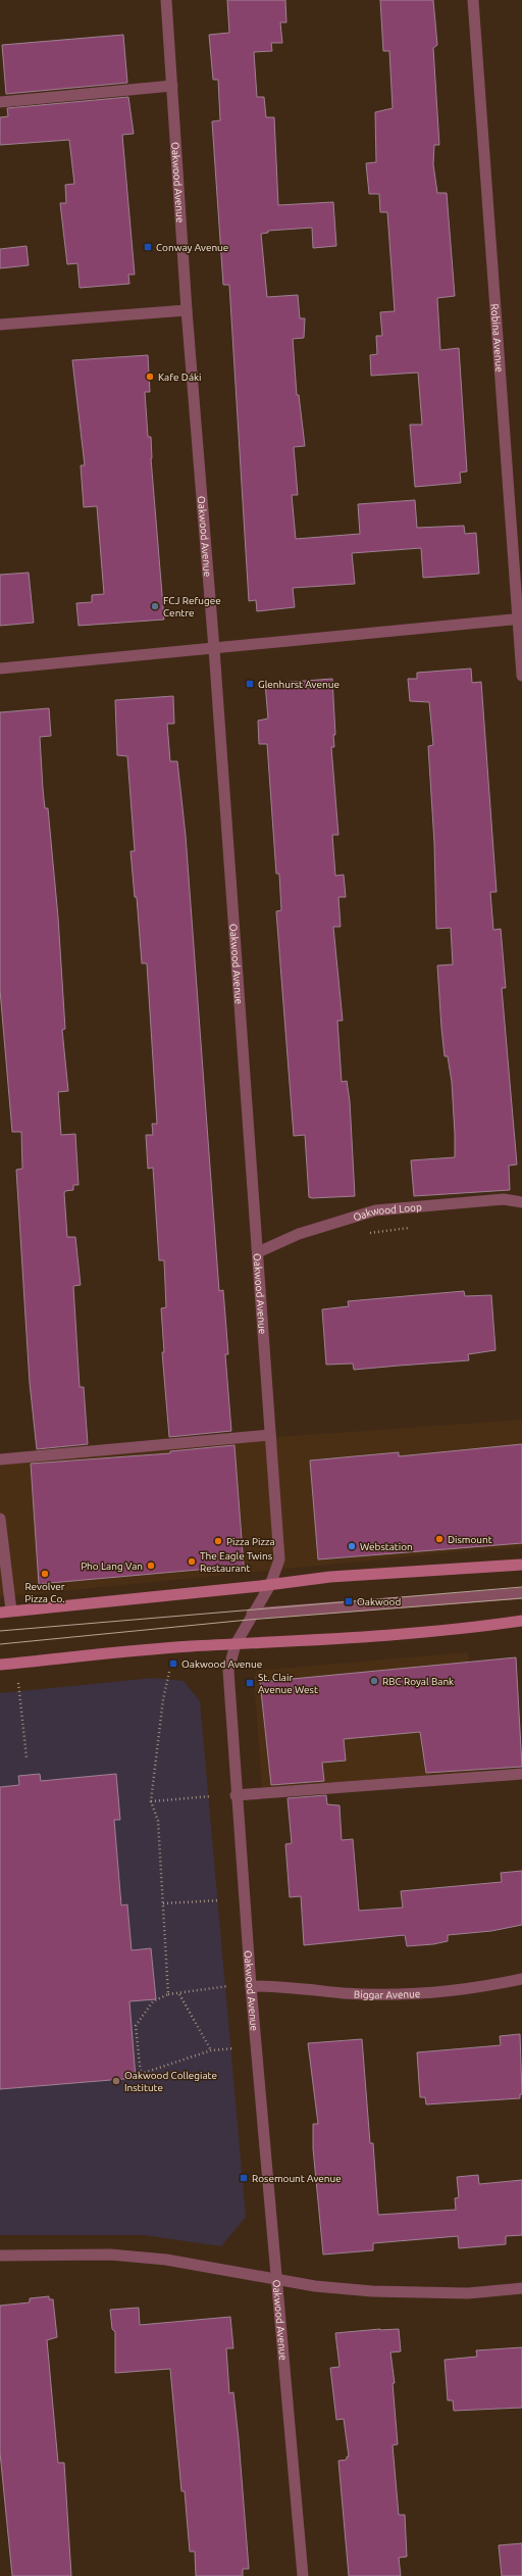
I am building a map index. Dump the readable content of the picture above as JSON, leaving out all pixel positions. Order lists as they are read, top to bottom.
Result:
{
  "streets": {
    "street": [
      "Oakwood Avenue",
      "Robina Avenue",
      "Oakwood Loop",
      "Biggar Avenue"
    ]
  },
  "crossings": [
    ["Oakwood Avenue", "Oakwood Loop"],
    ["Oakwood Avenue", "Biggar Avenue"]
  ],
  "places": {
    "transit": [
      "Conway Avenue",
      "Glenhurst Avenue",
      "Oakwood",
      "Oakwood Avenue",
      "St. Clair Avenue West",
      "Rosemount Avenue"
    ],
    "other": [
      "Kafe Dáki",
      "FCJ Refugee Centre",
      "Dismount",
      "Pizza Pizza",
      "Webstation",
      "The Eagle Twins Restaurant",
      "Pho Lang Van",
      "Revolver Pizza Co.",
      "RBC Royal Bank",
      "Oakwood Collegiate Institute"
    ]
  }
}
